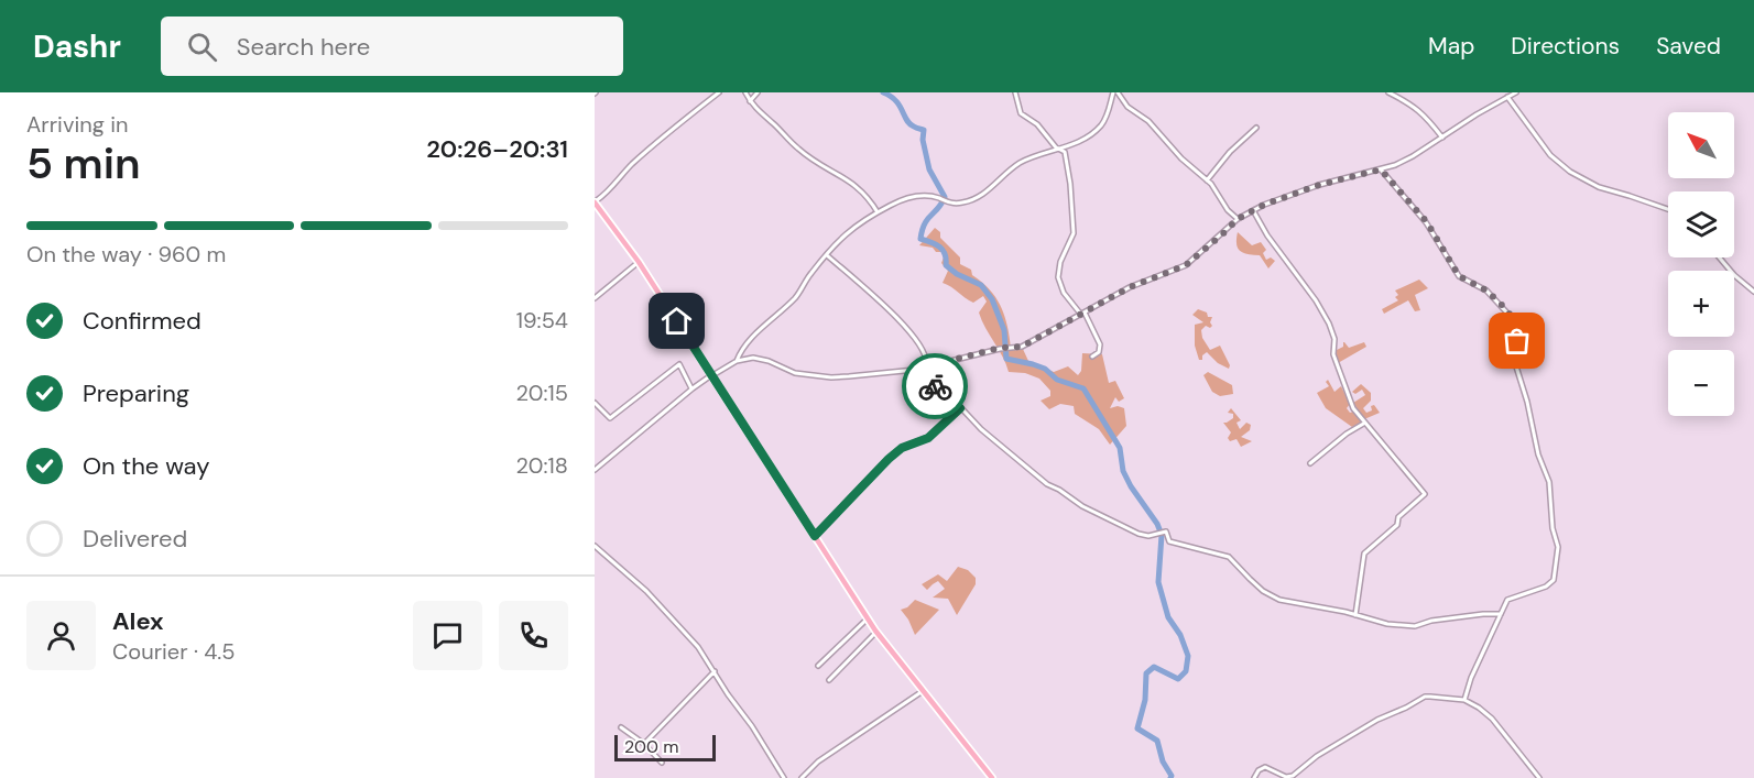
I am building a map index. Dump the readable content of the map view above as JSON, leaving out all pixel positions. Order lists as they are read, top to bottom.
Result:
{
  "scale_bar": "200 m",
  "north": "top left",
  "page": {
    "header": "Dashr",
    "search": "Search here",
    "nav": ["Map", "Directions", "Saved"],
    "heading": ["5 min", "Arriving in", "20:26–20:31"],
    "panel": ["Alex", "Courier · 4.5"],
    "map_buttons": ["+", "−"],
    "bar": "On the way · 960 m",
    "list": [
      ["Confirmed", "19:54"],
      ["Preparing", "20:15"],
      ["On the way", "20:18"],
      "Delivered"
    ],
    "scale": "200 m"
  }
}
